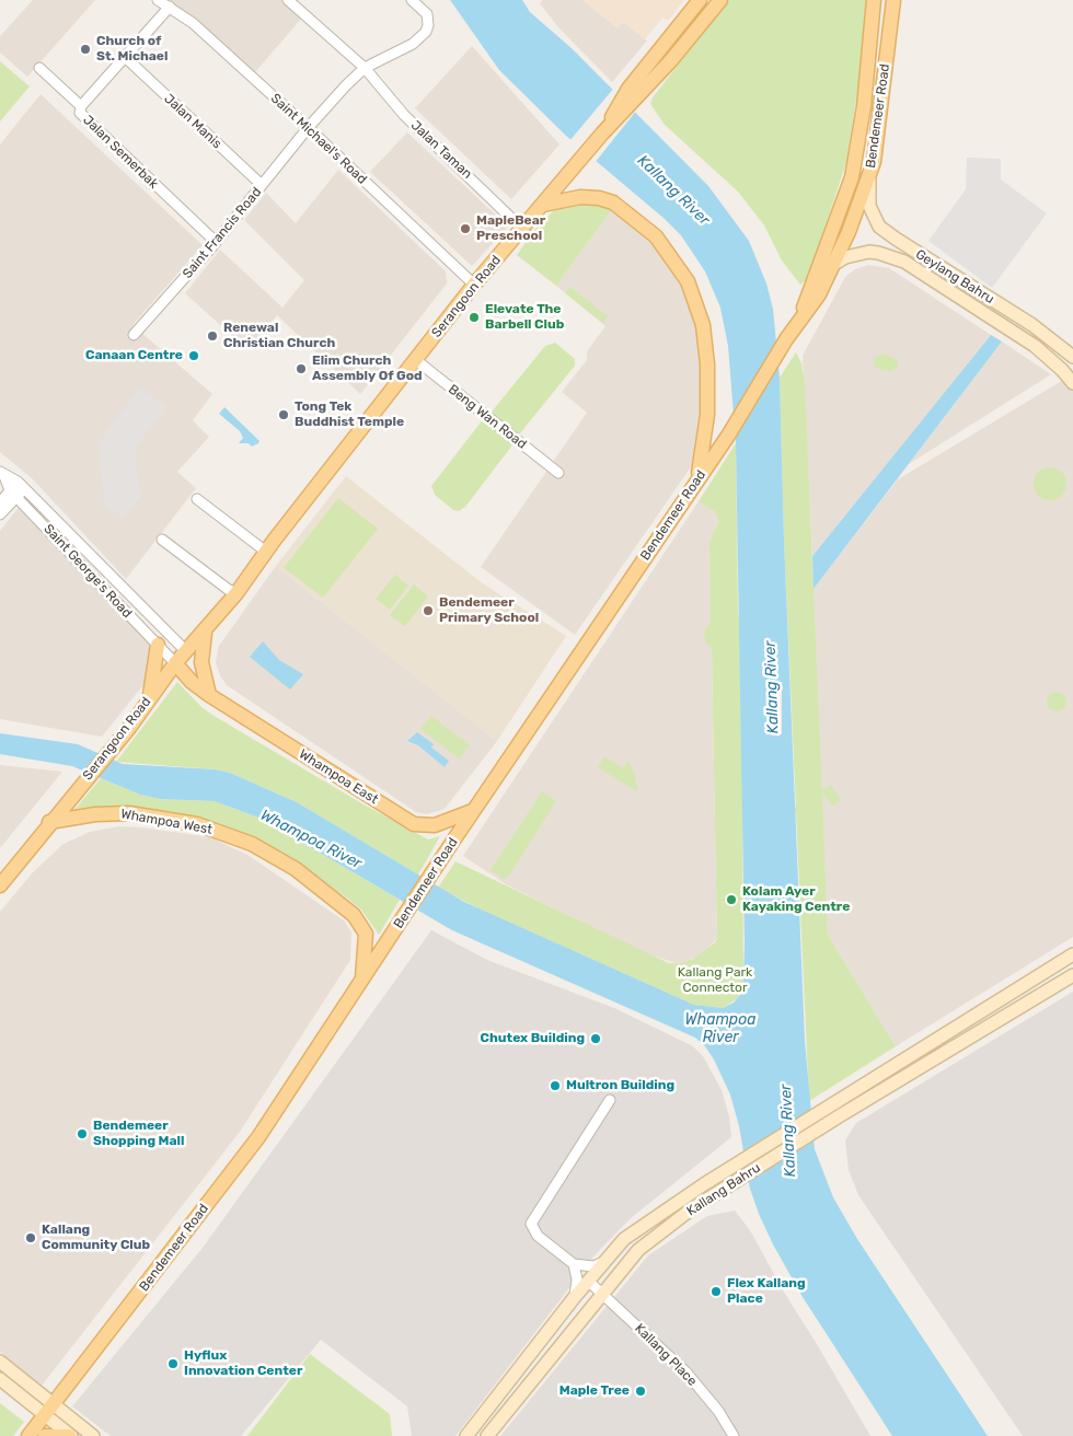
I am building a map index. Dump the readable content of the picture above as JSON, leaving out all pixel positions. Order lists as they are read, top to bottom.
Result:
{
  "streets": {
    "main road": [
      "Bendemeer Road",
      "Geylang Bahru",
      "Serangoon Road",
      "Whampoa East",
      "Whampoa West",
      "Kallang Bahru"
    ],
    "street": [
      "Jalan Manis",
      "Saint Michael's Road",
      "Jalan Taman",
      "Jalan Semerbak",
      "Saint Francis Road",
      "Beng Wan Road",
      "Saint George's Road",
      "Kallang Place"
    ]
  },
  "crossings": [
    ["Bendemeer Road", "Geylang Bahru"],
    ["Bendemeer Road", "Whampoa East"],
    ["Bendemeer Road", "Whampoa West"],
    ["Jalan Manis", "Jalan Semerbak"],
    ["Jalan Manis", "Saint Francis Road"],
    ["Saint Michael's Road", "Jalan Semerbak"],
    ["Saint Michael's Road", "Saint Francis Road"],
    ["Saint Michael's Road", "Serangoon Road"],
    ["Jalan Taman", "Serangoon Road"],
    ["Jalan Semerbak", "Saint Francis Road"],
    ["Serangoon Road", "Beng Wan Road"],
    ["Serangoon Road", "Saint George's Road"],
    ["Serangoon Road", "Whampoa East"],
    ["Serangoon Road", "Whampoa West"],
    ["Saint George's Road", "Whampoa East"],
    ["Kallang Bahru", "Kallang Place"]
  ],
  "water": ["Kallang River", "Whampoa River"],
  "parks": ["Kallang Park Connector"],
  "places": [
    "Church of St. Michael",
    "MapleBear Preschool",
    "Elevate The Barbell Club",
    "Renewal Christian Church",
    "Canaan Centre",
    "Elim Church Assembly Of God",
    "Tong Tek Buddhist Temple",
    "Bendemeer Primary School",
    "Kolam Ayer Kayaking Centre",
    "Chutex Building",
    "Multron Building",
    "Bendemeer Shopping Mall",
    "Kallang Community Club",
    "Flex Kallang Place",
    "Hyflux Innovation Center",
    "Maple Tree"
  ]
}
